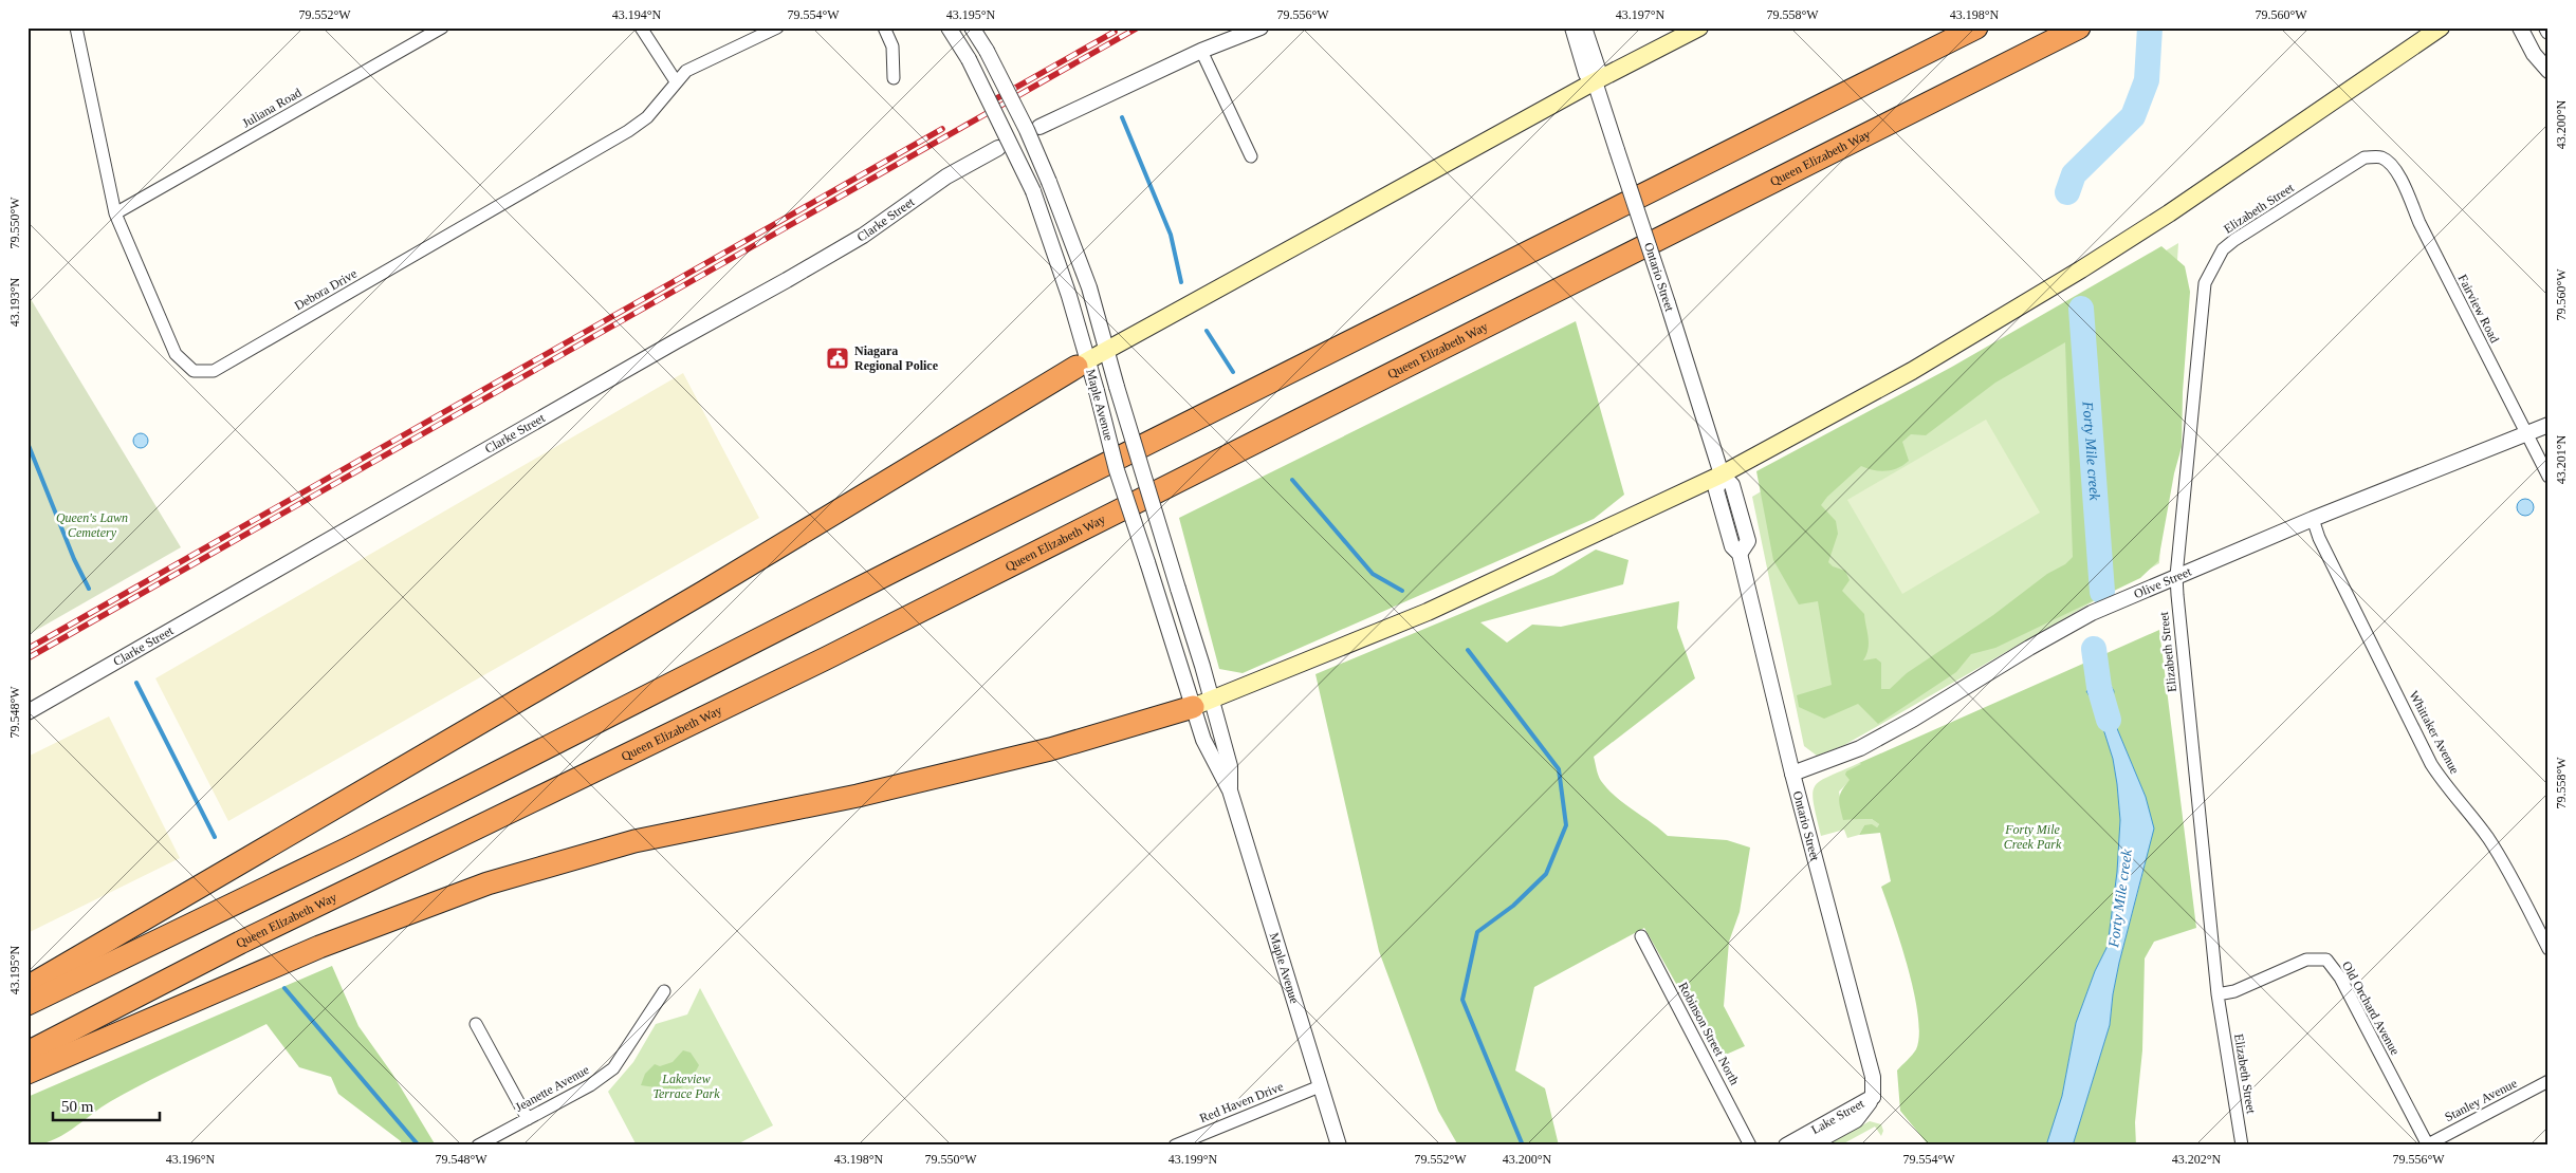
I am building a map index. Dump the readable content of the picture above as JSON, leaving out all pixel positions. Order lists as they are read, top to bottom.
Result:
{
  "streets": {
    "highway": ["Queen Elizabeth Way"],
    "street": [
      "Juliana Road",
      "Elizabeth Street",
      "Clarke Street",
      "Ontario Street",
      "Debora Drive",
      "Fairview Road",
      "Maple Avenue",
      "Olive Street",
      "Whittaker Avenue",
      "Old Orchard Avenue",
      "Robinson Street North",
      "Jeanette Avenue",
      "Stanley Avenue",
      "Red Haven Drive",
      "Lake Street"
    ]
  },
  "crossings": [
    ["Juliana Road", "Debora Drive"],
    ["Elizabeth Street", "Fairview Road"],
    ["Elizabeth Street", "Olive Street"],
    ["Elizabeth Street", "Old Orchard Avenue"],
    ["Ontario Street", "Olive Street"],
    ["Ontario Street", "Lake Street"],
    ["Fairview Road", "Olive Street"],
    ["Maple Avenue", "Red Haven Drive"],
    ["Olive Street", "Whittaker Avenue"],
    ["Old Orchard Avenue", "Stanley Avenue"]
  ],
  "water": ["Forty Mile creek"],
  "parks": ["Queen's Lawn Cemetery", "Forty Mile Creek Park", "Lakeview Terrace Park"],
  "places": {
    "public building": ["Niagara Regional Police"]
  },
  "scale_bar": "50 m",
  "coordinates": [
    "79.552°W",
    "43.194°N",
    "79.554°W",
    "43.195°N",
    "79.556°W",
    "43.197°N",
    "79.558°W",
    "43.198°N",
    "79.560°W",
    "43.200°N",
    "79.550°W",
    "43.193°N",
    "43.201°N",
    "79.548°W",
    "43.196°N",
    "43.199°N",
    "43.202°N"
  ]
}
